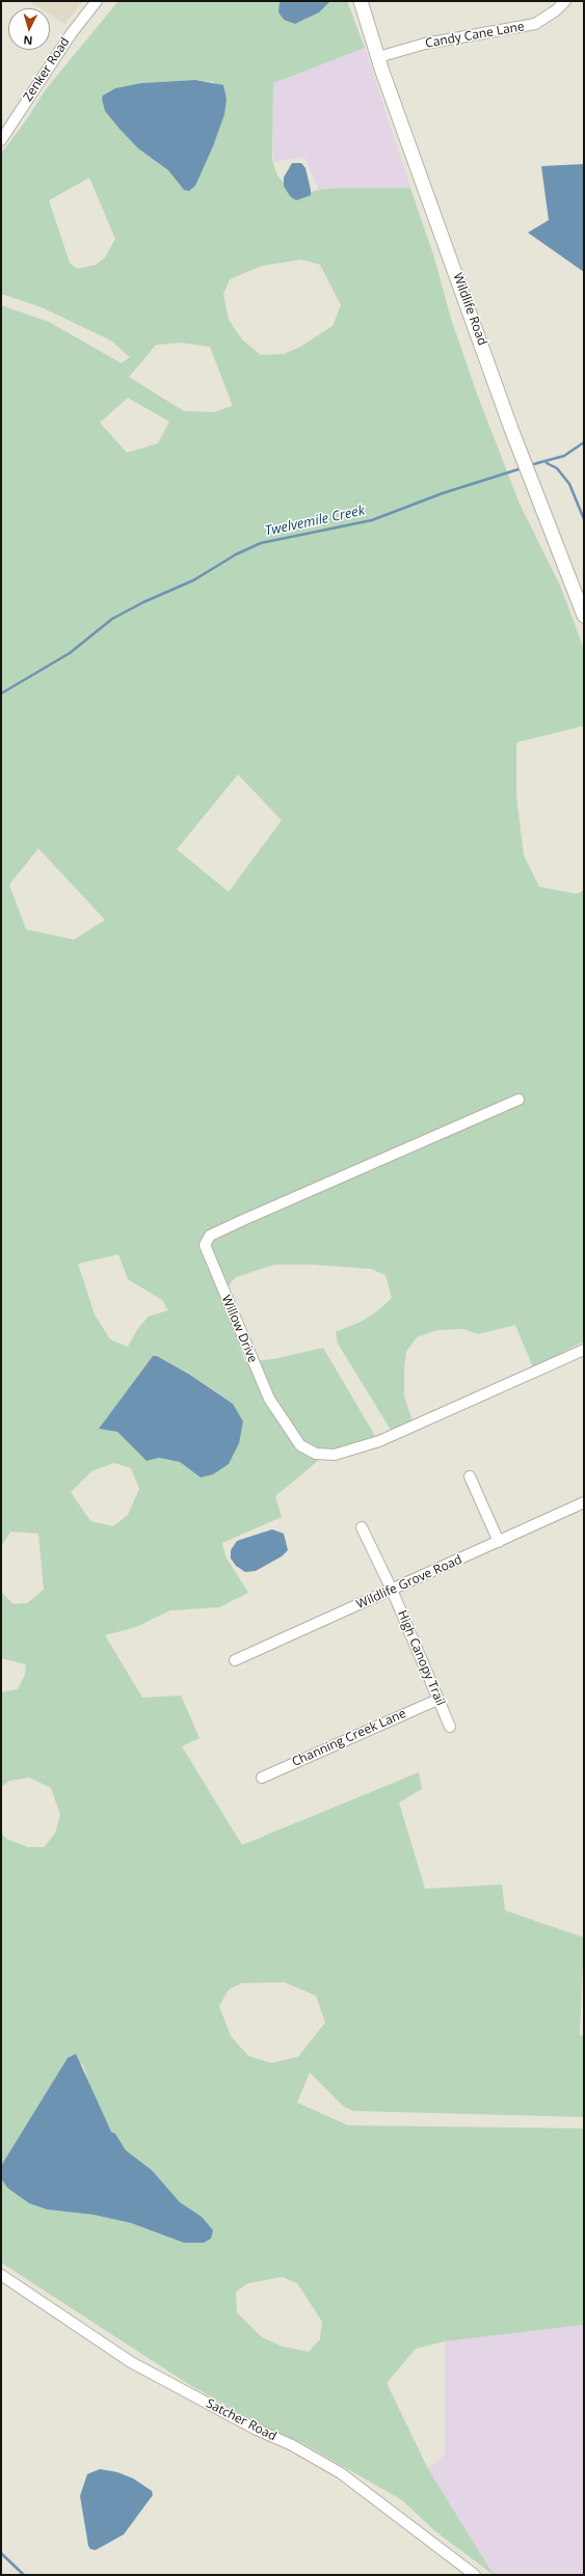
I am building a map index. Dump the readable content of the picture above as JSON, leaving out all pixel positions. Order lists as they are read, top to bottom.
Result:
{
  "streets": {
    "street": [
      "Candy Cane Lane",
      "Zenker Road",
      "Wildlife Road",
      "Willow Drive",
      "Wildlife Grove Road",
      "High Canopy Trail",
      "Channing Creek Lane",
      "Satcher Road"
    ]
  },
  "crossings": [
    ["Candy Cane Lane", "Wildlife Road"],
    ["Wildlife Grove Road", "High Canopy Trail"],
    ["High Canopy Trail", "Channing Creek Lane"]
  ],
  "water": ["Twelvemile Creek"],
  "north": "bottom"
}
